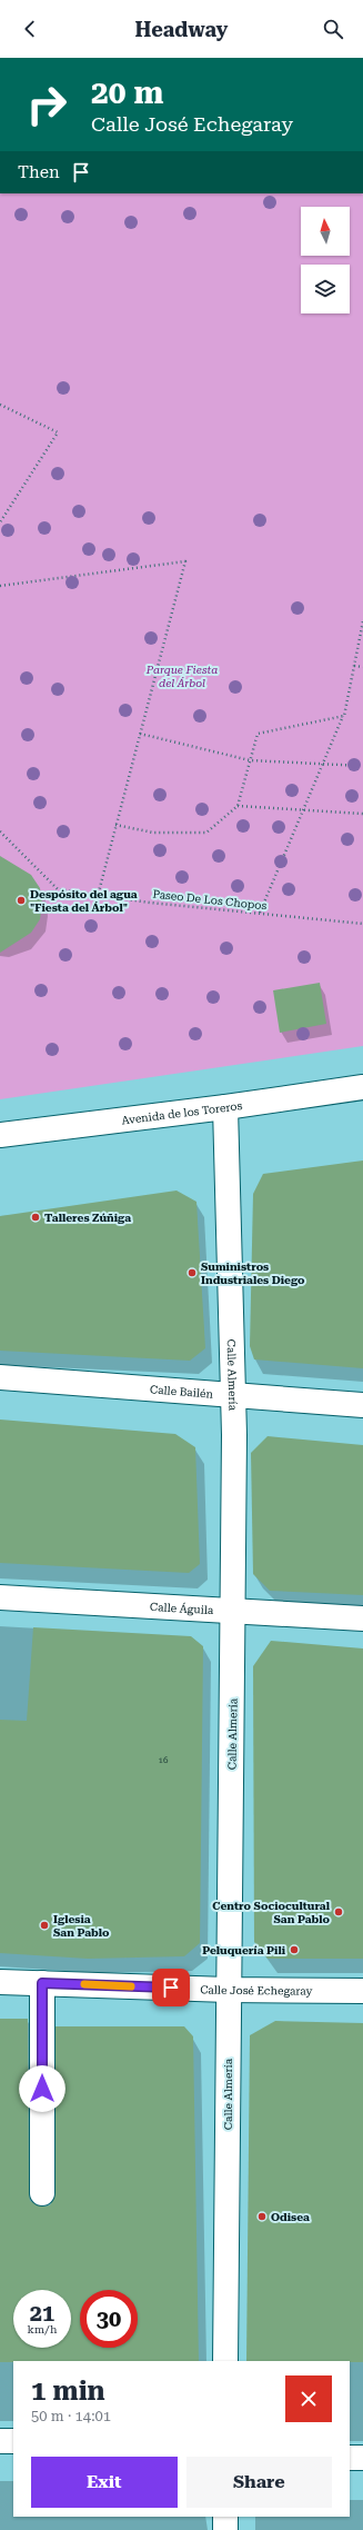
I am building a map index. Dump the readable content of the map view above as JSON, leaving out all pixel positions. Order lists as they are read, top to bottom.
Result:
{
  "streets": {
    "street": [
      "Avenida de los Toreros",
      "Calle Almería",
      "Calle Bailén",
      "Calle Águila",
      "Calle José Echegaray"
    ],
    "path": ["Paseo De Los Chopos"]
  },
  "crossings": [
    ["Avenida de los Toreros", "Calle Almería"],
    ["Calle Almería", "Calle Bailén"],
    ["Calle Almería", "Calle Águila"],
    ["Calle Almería", "Calle José Echegaray"]
  ],
  "parks": ["Parque Fiesta del Árbol"],
  "places": [
    "Despósito del agua \"Fiesta del Árbol\"",
    "Talleres Zúñiga",
    "Suministros Industriales Diego",
    "Centro Sociocultural San Pablo",
    "Iglesia San Pablo",
    "Peluquería Pili",
    "Odisea"
  ],
  "house_numbers": ["16"],
  "north": "top",
  "page": {
    "header": "Headway",
    "turn": ["20 m", "Calle José Echegaray"],
    "then": "Then",
    "speed": "21 km/h",
    "limit": "30",
    "heading": ["1 min", "50 m · 14:01"],
    "buttons": ["Exit", "Share"]
  }
}
